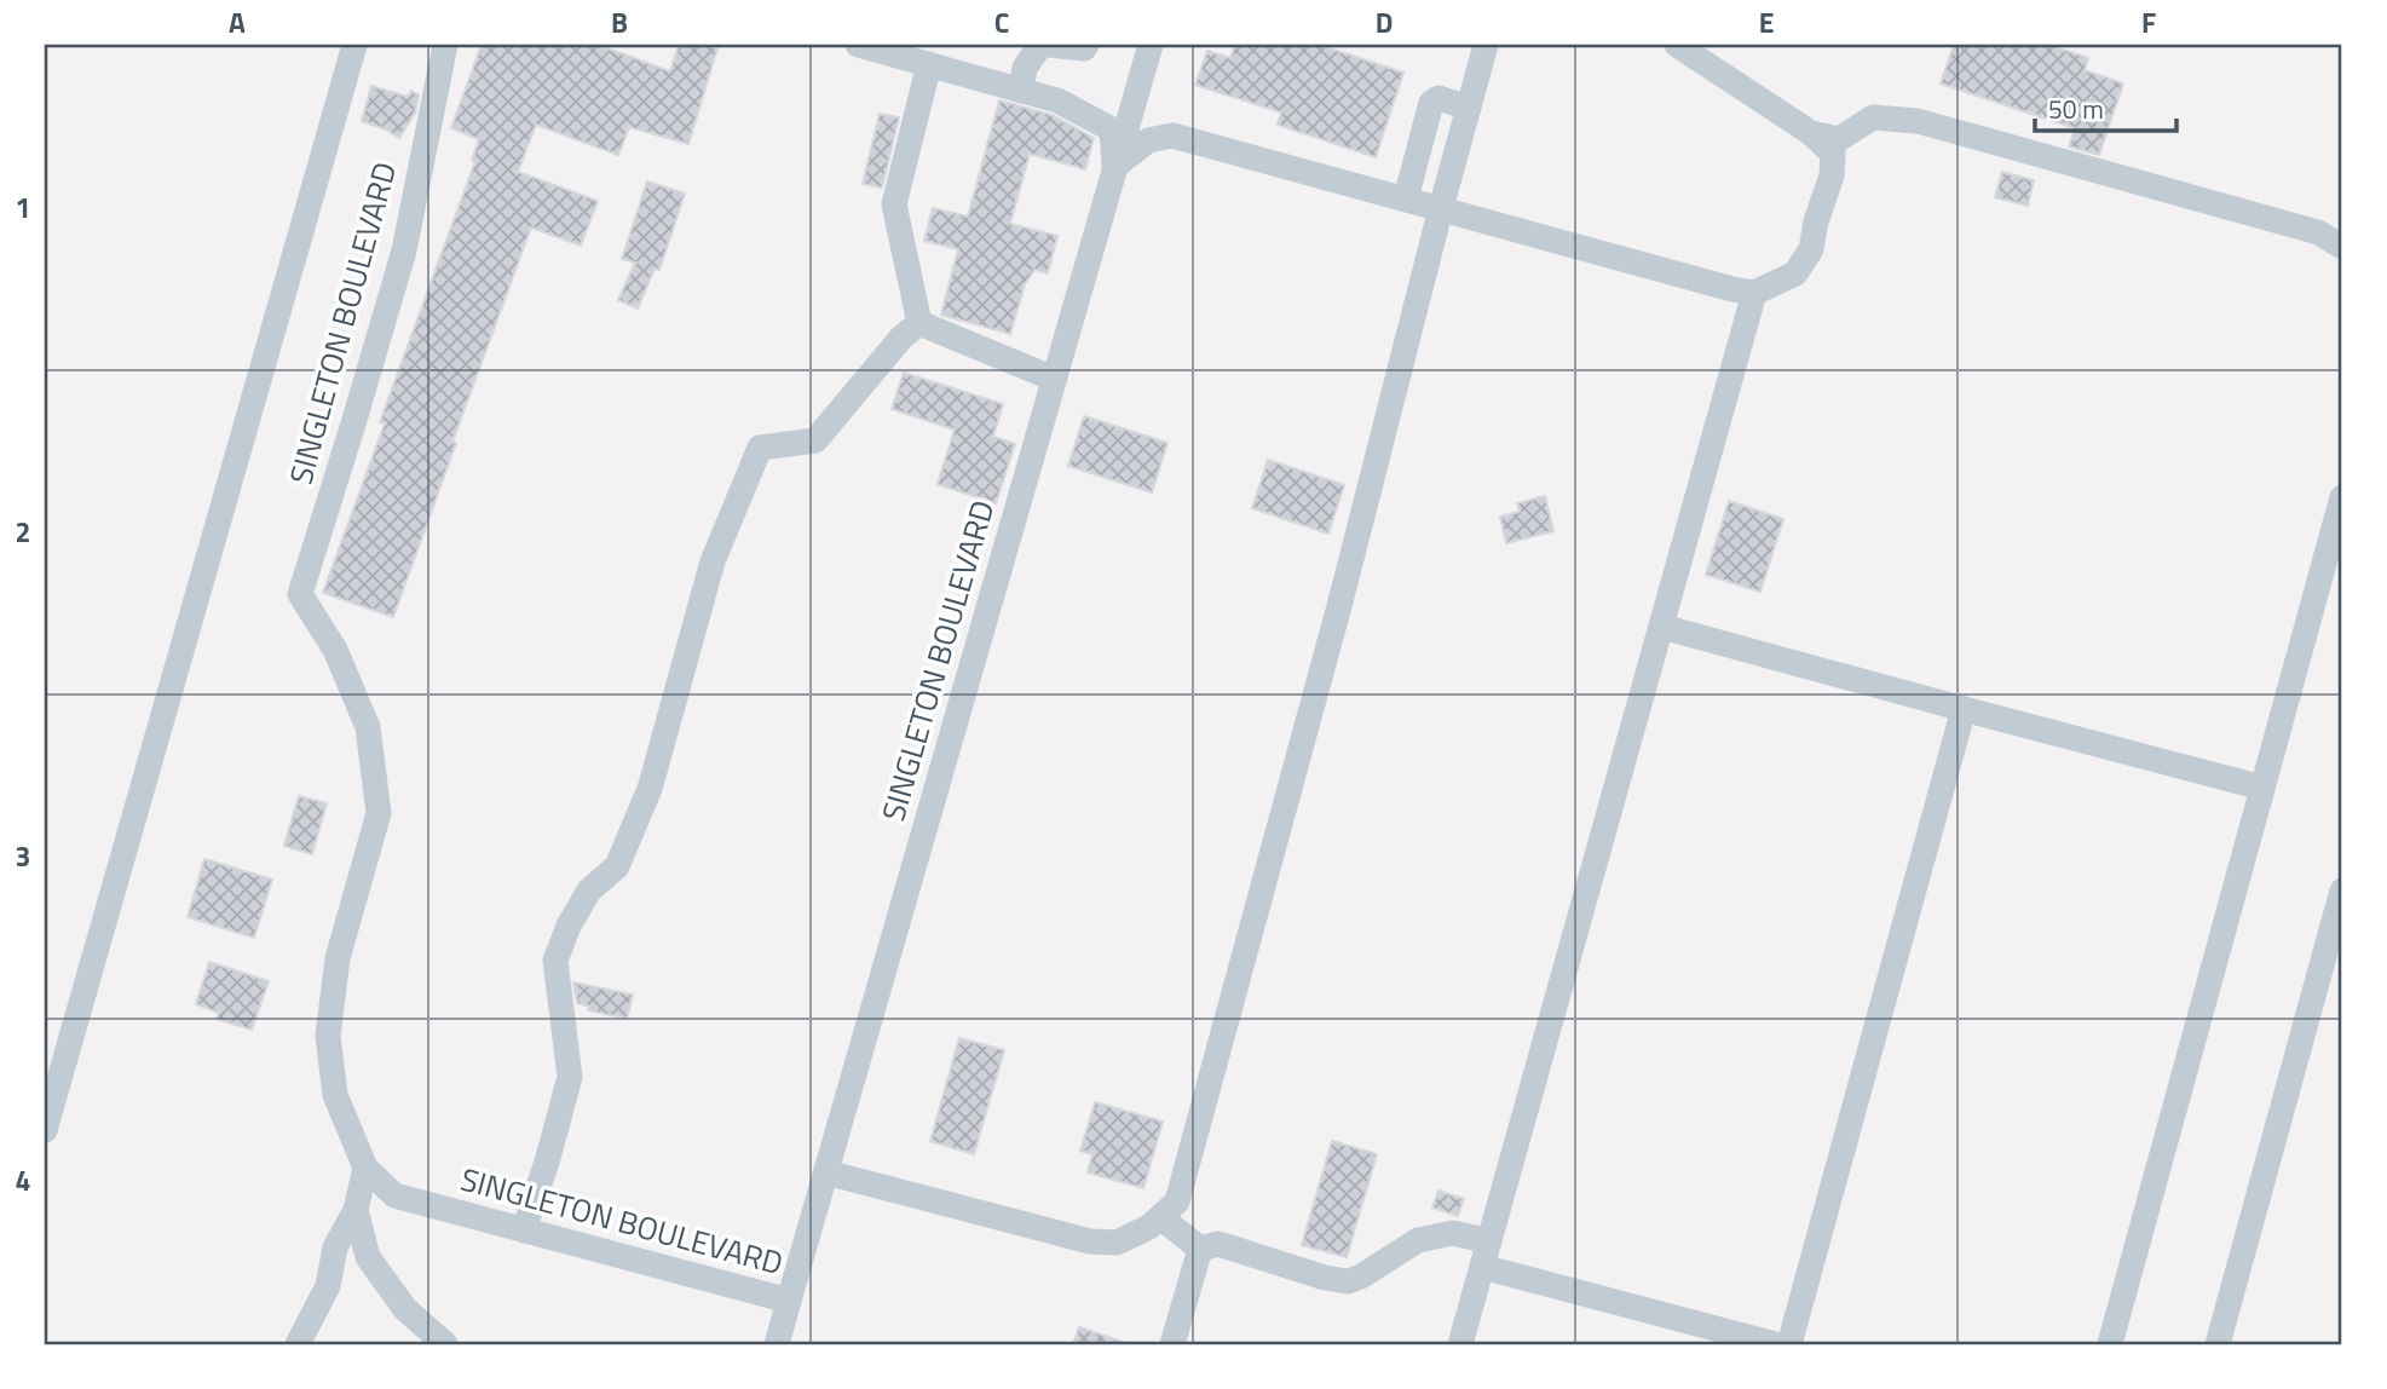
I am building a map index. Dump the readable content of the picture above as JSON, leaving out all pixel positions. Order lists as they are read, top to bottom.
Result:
{
  "streets": {
    "lane": ["SINGLETON BOULEVARD"]
  },
  "scale_bar": "50 m",
  "grid": {
    "columns": [
      "A",
      "B",
      "C",
      "D",
      "E",
      "F"
    ],
    "rows": [
      "1",
      "2",
      "3",
      "4"
    ]
  }
}
